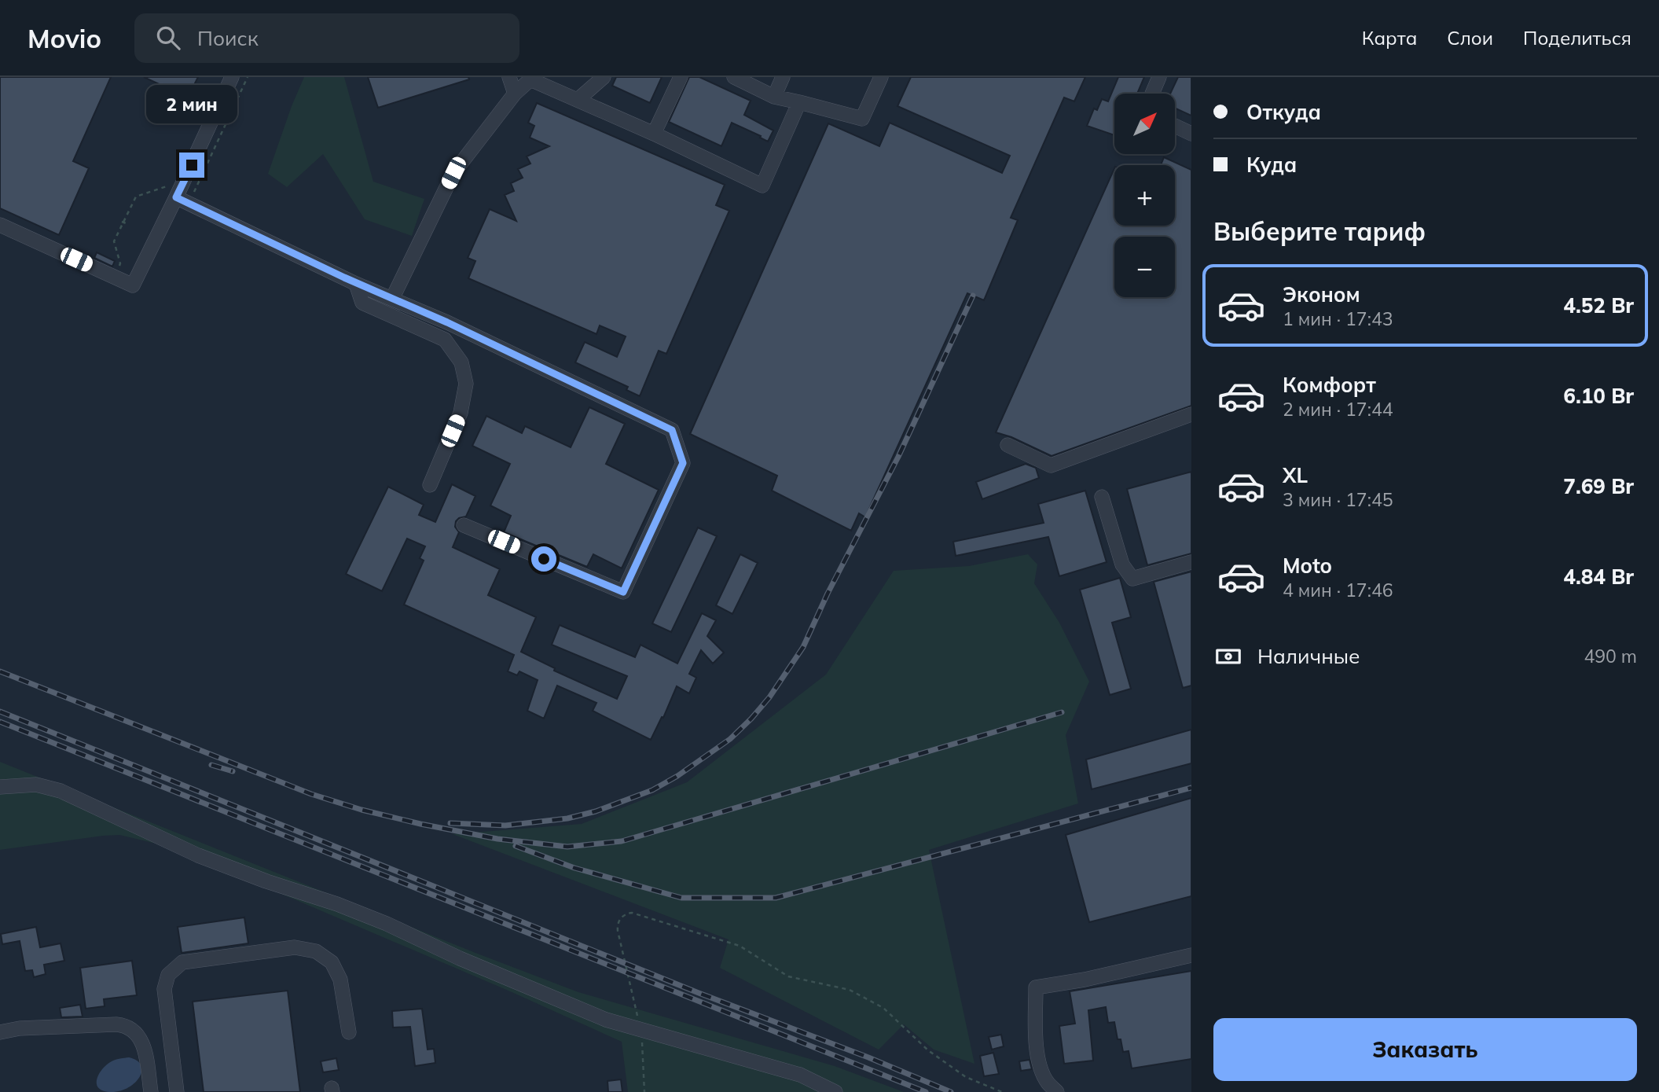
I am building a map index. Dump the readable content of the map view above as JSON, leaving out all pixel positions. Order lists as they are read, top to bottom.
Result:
{
  "north": "top right",
  "page": {
    "header": "Movio",
    "search": "Поиск",
    "nav": ["Карта", "Слои", "Поделиться"],
    "banner": ["Откуда", "Куда"],
    "bubble": "2 мин",
    "map_buttons": ["+", "−"],
    "heading": "Выберите тариф",
    "list": [
      {
        "name": "Эконом",
        "note": "1 мин · 17:43",
        "value": "4.52 Br"
      },
      {
        "name": "Комфорт",
        "note": "2 мин · 17:44",
        "value": "6.10 Br"
      },
      {
        "name": "XL",
        "note": "3 мин · 17:45",
        "value": "7.69 Br"
      },
      {
        "name": "Moto",
        "note": "4 мин · 17:46",
        "value": "4.84 Br"
      }
    ],
    "pay": ["Наличные", "490 m"],
    "buttons": "Заказать"
  }
}
